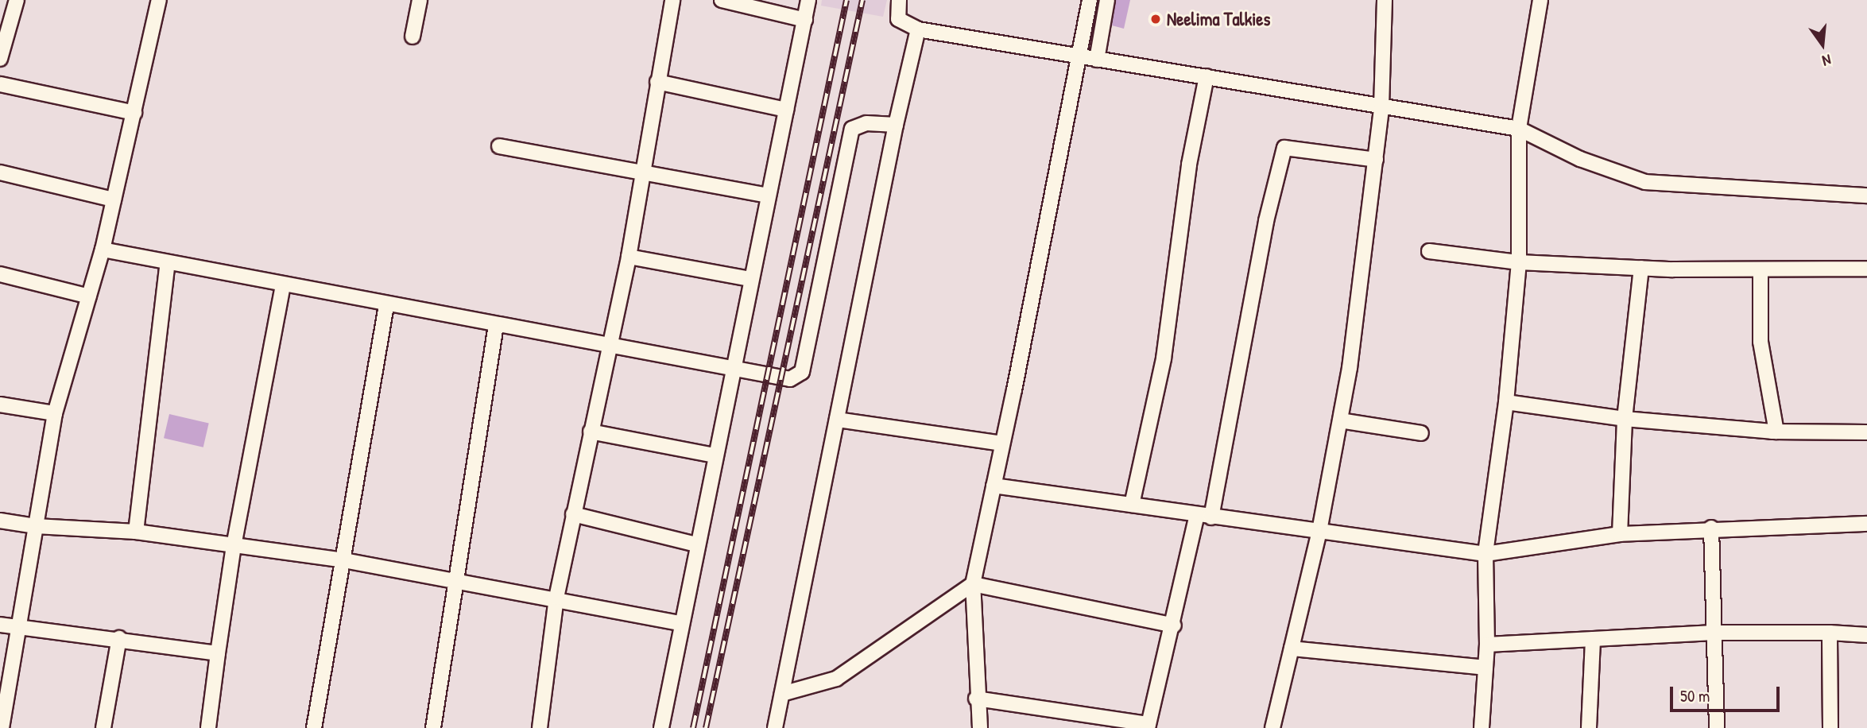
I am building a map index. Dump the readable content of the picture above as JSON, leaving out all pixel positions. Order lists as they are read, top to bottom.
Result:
{
  "places": ["Neelima Talkies"],
  "scale_bar": "50 m",
  "north": "bottom"
}
